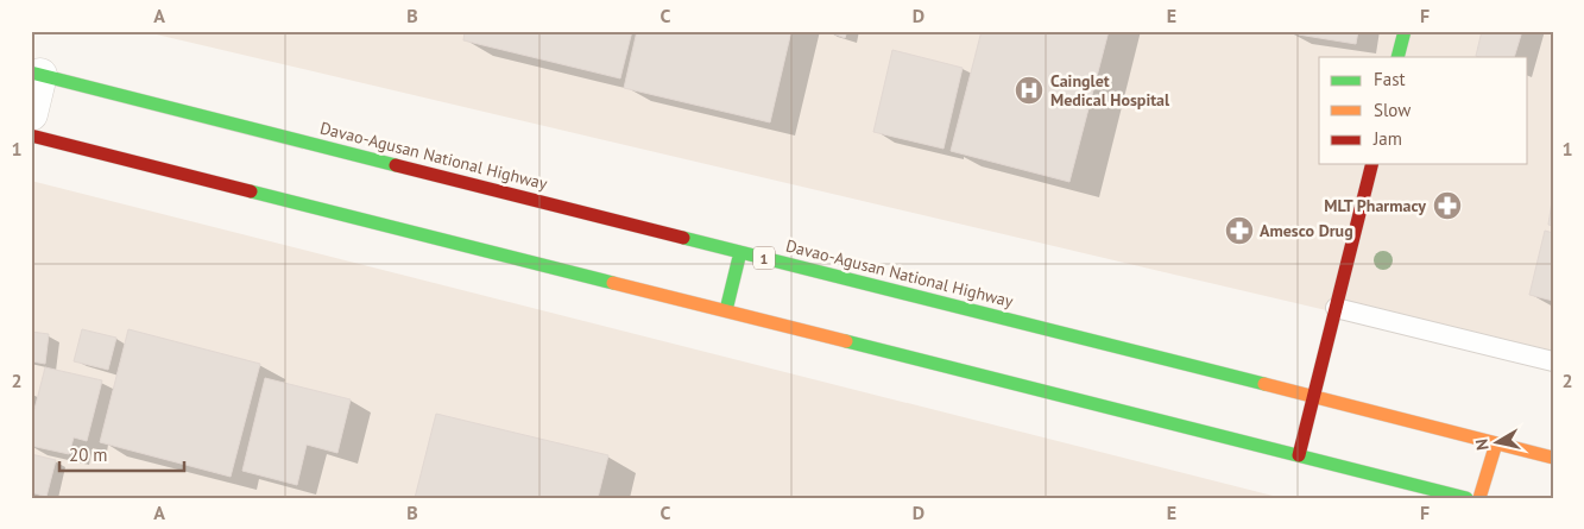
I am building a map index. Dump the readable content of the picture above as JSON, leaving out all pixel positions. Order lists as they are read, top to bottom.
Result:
{
  "streets": {
    "main road": ["Davao-Agusan National Highway", "1"]
  },
  "places": {
    "hospital": ["Cainglet Medical Hospital"],
    "pharmacy": ["MLT Pharmacy", "Amesco Drug"]
  },
  "legend": ["Fast", "Slow", "Jam"],
  "scale_bar": "20 m",
  "north": "left",
  "grid": {
    "columns": [
      "A",
      "B",
      "C",
      "D",
      "E",
      "F"
    ],
    "rows": ["1", "2"]
  }
}
